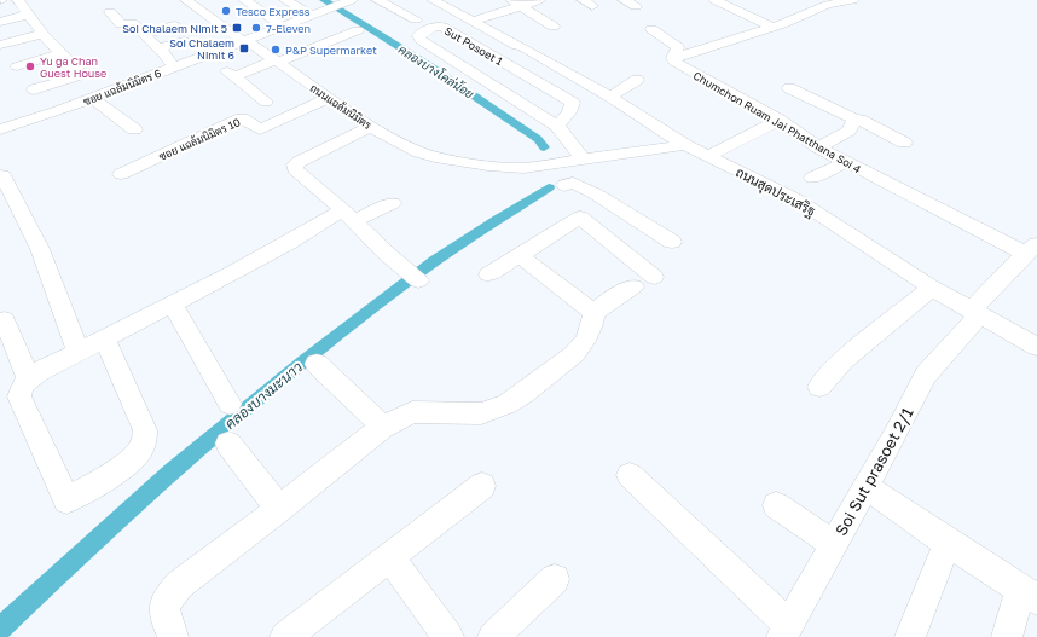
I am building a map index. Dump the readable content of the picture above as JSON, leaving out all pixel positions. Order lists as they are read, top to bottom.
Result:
{
  "streets": {
    "street": [
      "Sut Posoet 1",
      "ซอย แฉล้มนิมิตร 6",
      "ถนนแฉล้มนิมิตร",
      "Chumchon Ruam Jai Phatthana Soi 4",
      "ซอย แฉล้มนิมิตร 10",
      "ถนนสุดประเสริฐ",
      "Soi Sut prasoet 2/1"
    ]
  },
  "crossings": [
    ["ซอย แฉล้มนิมิตร 6", "ถนนแฉล้มนิมิตร"],
    ["ถนนแฉล้มนิมิตร", "ซอย แฉล้มนิมิตร 10"],
    ["Chumchon Ruam Jai Phatthana Soi 4", "Soi Sut prasoet 2/1"],
    ["ถนนสุดประเสริฐ", "Soi Sut prasoet 2/1"]
  ],
  "water": ["คลองบางโคล่น้อย", "คลองบางมะนาว"],
  "places": {
    "other": [
      "Tesco Express",
      "7-Eleven",
      "P&P Supermarket",
      "Yu ga Chan Guest House"
    ],
    "transit": ["Soi Chalaem Nimit 5", "Soi Chalaem Nimit 6"]
  }
}
